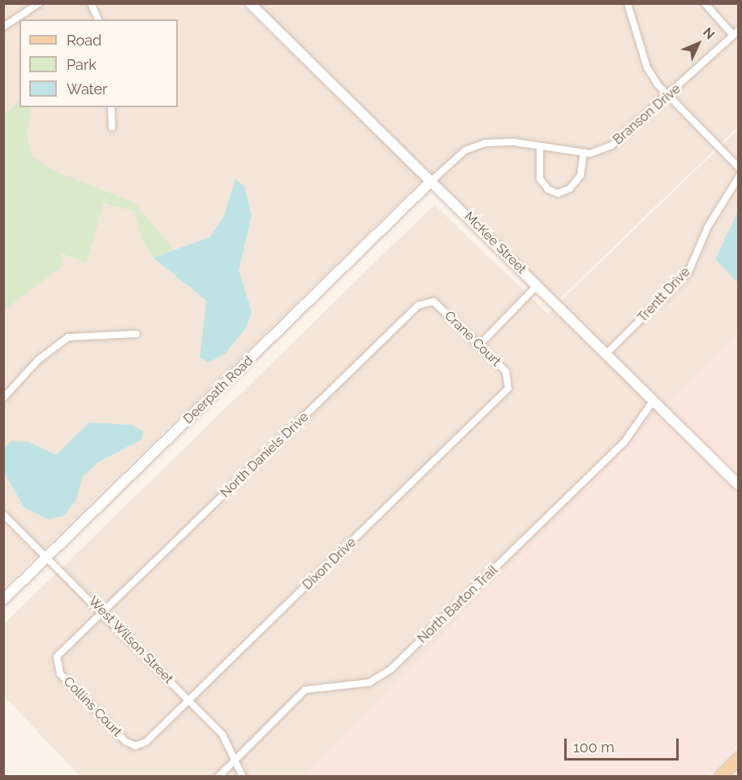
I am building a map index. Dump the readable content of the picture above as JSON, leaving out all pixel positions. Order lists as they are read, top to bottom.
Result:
{
  "streets": {
    "street": [
      "Branson Drive",
      "McKee Street",
      "Trentt Drive",
      "Crane Court",
      "Deerpath Road",
      "North Daniels Drive",
      "Dixon Drive",
      "North Barton Trail",
      "West Wilson Street",
      "Collins Court"
    ]
  },
  "crossings": [
    ["Branson Drive", "McKee Street"],
    ["Branson Drive", "Deerpath Road"],
    ["McKee Street", "Trentt Drive"],
    ["McKee Street", "Deerpath Road"],
    ["McKee Street", "North Barton Trail"],
    ["Crane Court", "North Daniels Drive"],
    ["Crane Court", "Dixon Drive"],
    ["Deerpath Road", "West Wilson Street"],
    ["North Daniels Drive", "West Wilson Street"],
    ["North Daniels Drive", "Collins Court"],
    ["Dixon Drive", "West Wilson Street"],
    ["Dixon Drive", "Collins Court"],
    ["North Barton Trail", "West Wilson Street"]
  ],
  "legend": ["Road", "Park", "Water"],
  "scale_bar": "100 m",
  "north": "top right"
}
